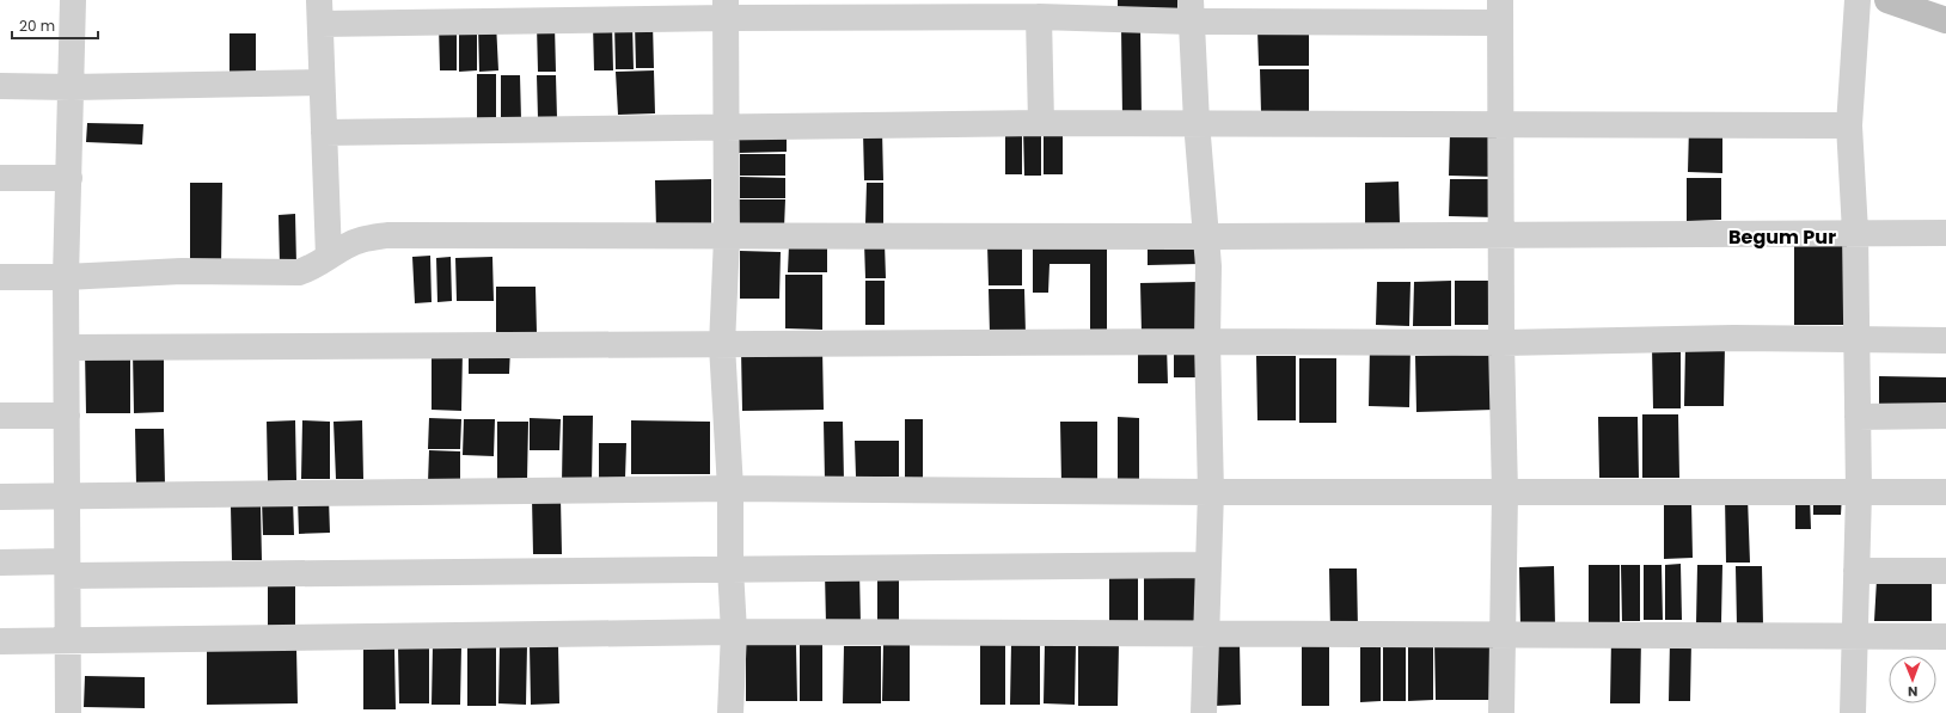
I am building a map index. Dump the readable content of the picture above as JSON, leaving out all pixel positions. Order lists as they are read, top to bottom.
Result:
{
  "districts": ["Begum Pur"],
  "scale_bar": "20 m",
  "north": "bottom"
}
